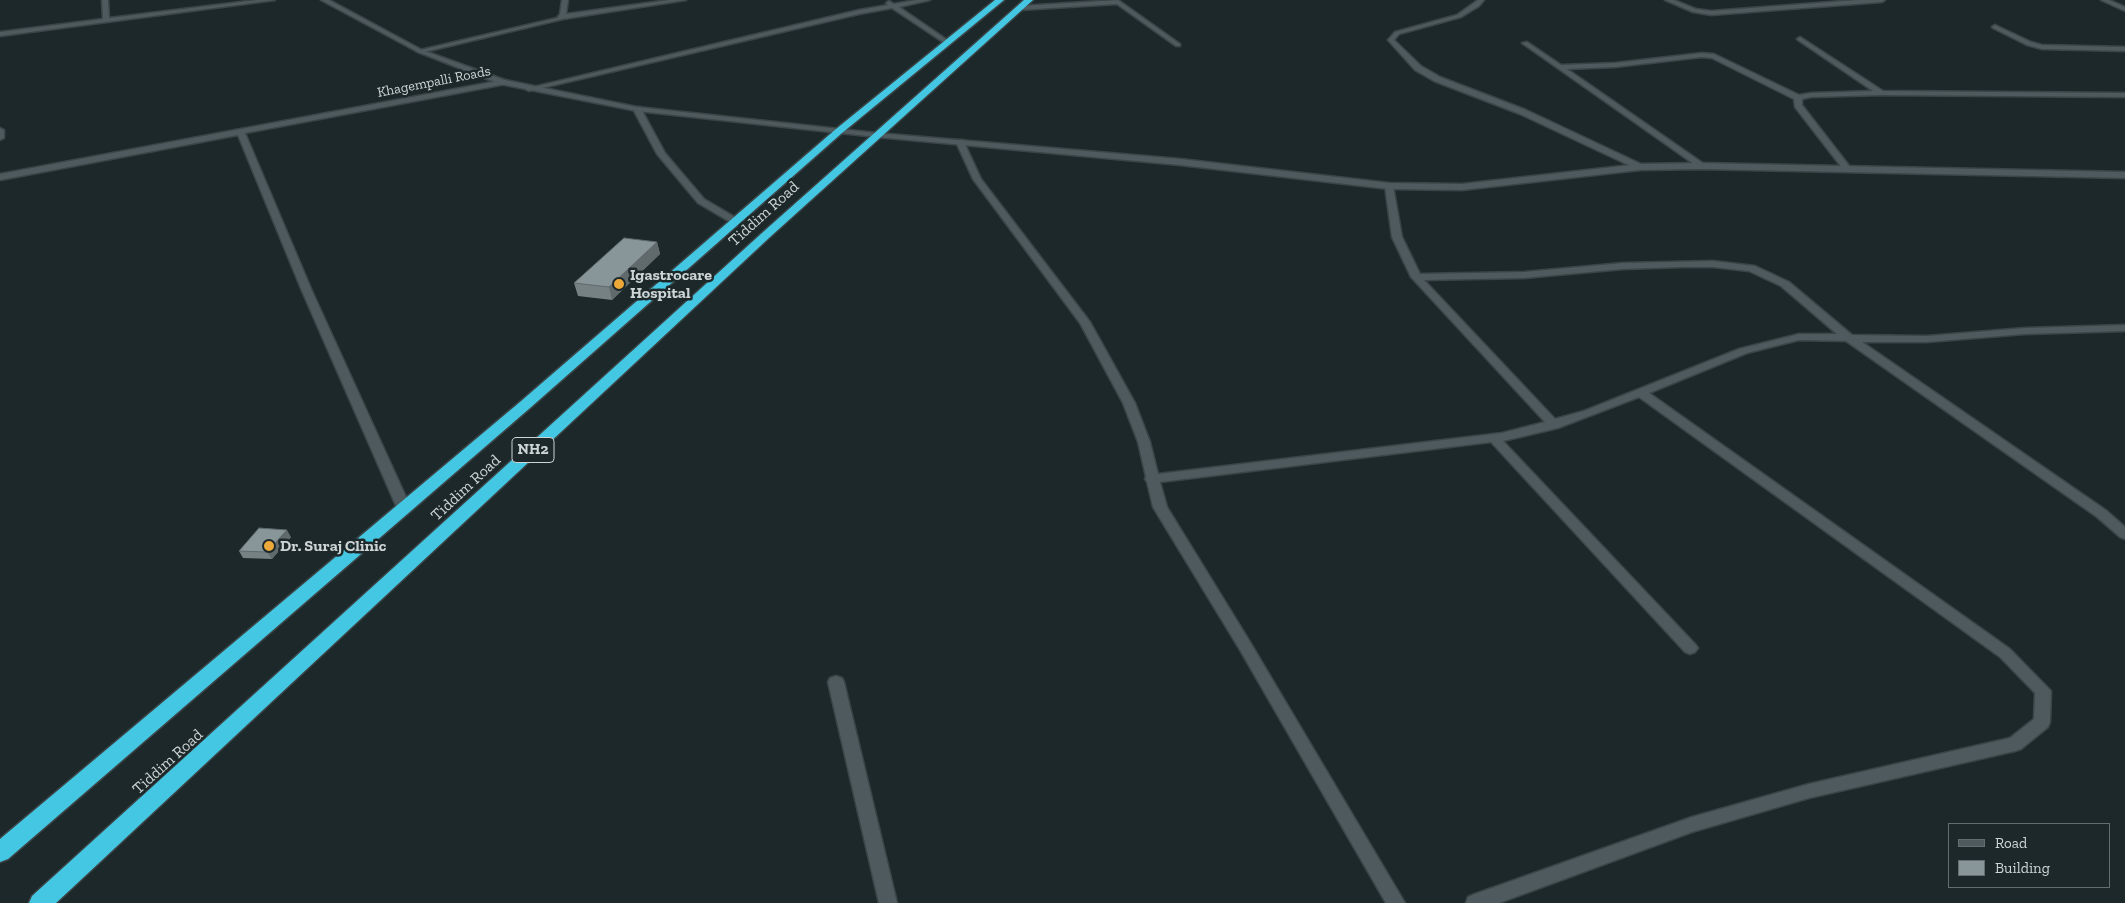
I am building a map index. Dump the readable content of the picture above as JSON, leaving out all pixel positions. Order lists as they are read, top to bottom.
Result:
{
  "streets": {
    "highway": ["Tiddim Road", "NH2"],
    "street": ["Khagempalli Roads"]
  },
  "crossings": [
    ["Khagempalli Roads", "Tiddim Road"]
  ],
  "places": ["Igastrocare Hospital", "Dr. Suraj Clinic"],
  "legend": ["Road", "Building"]
}
